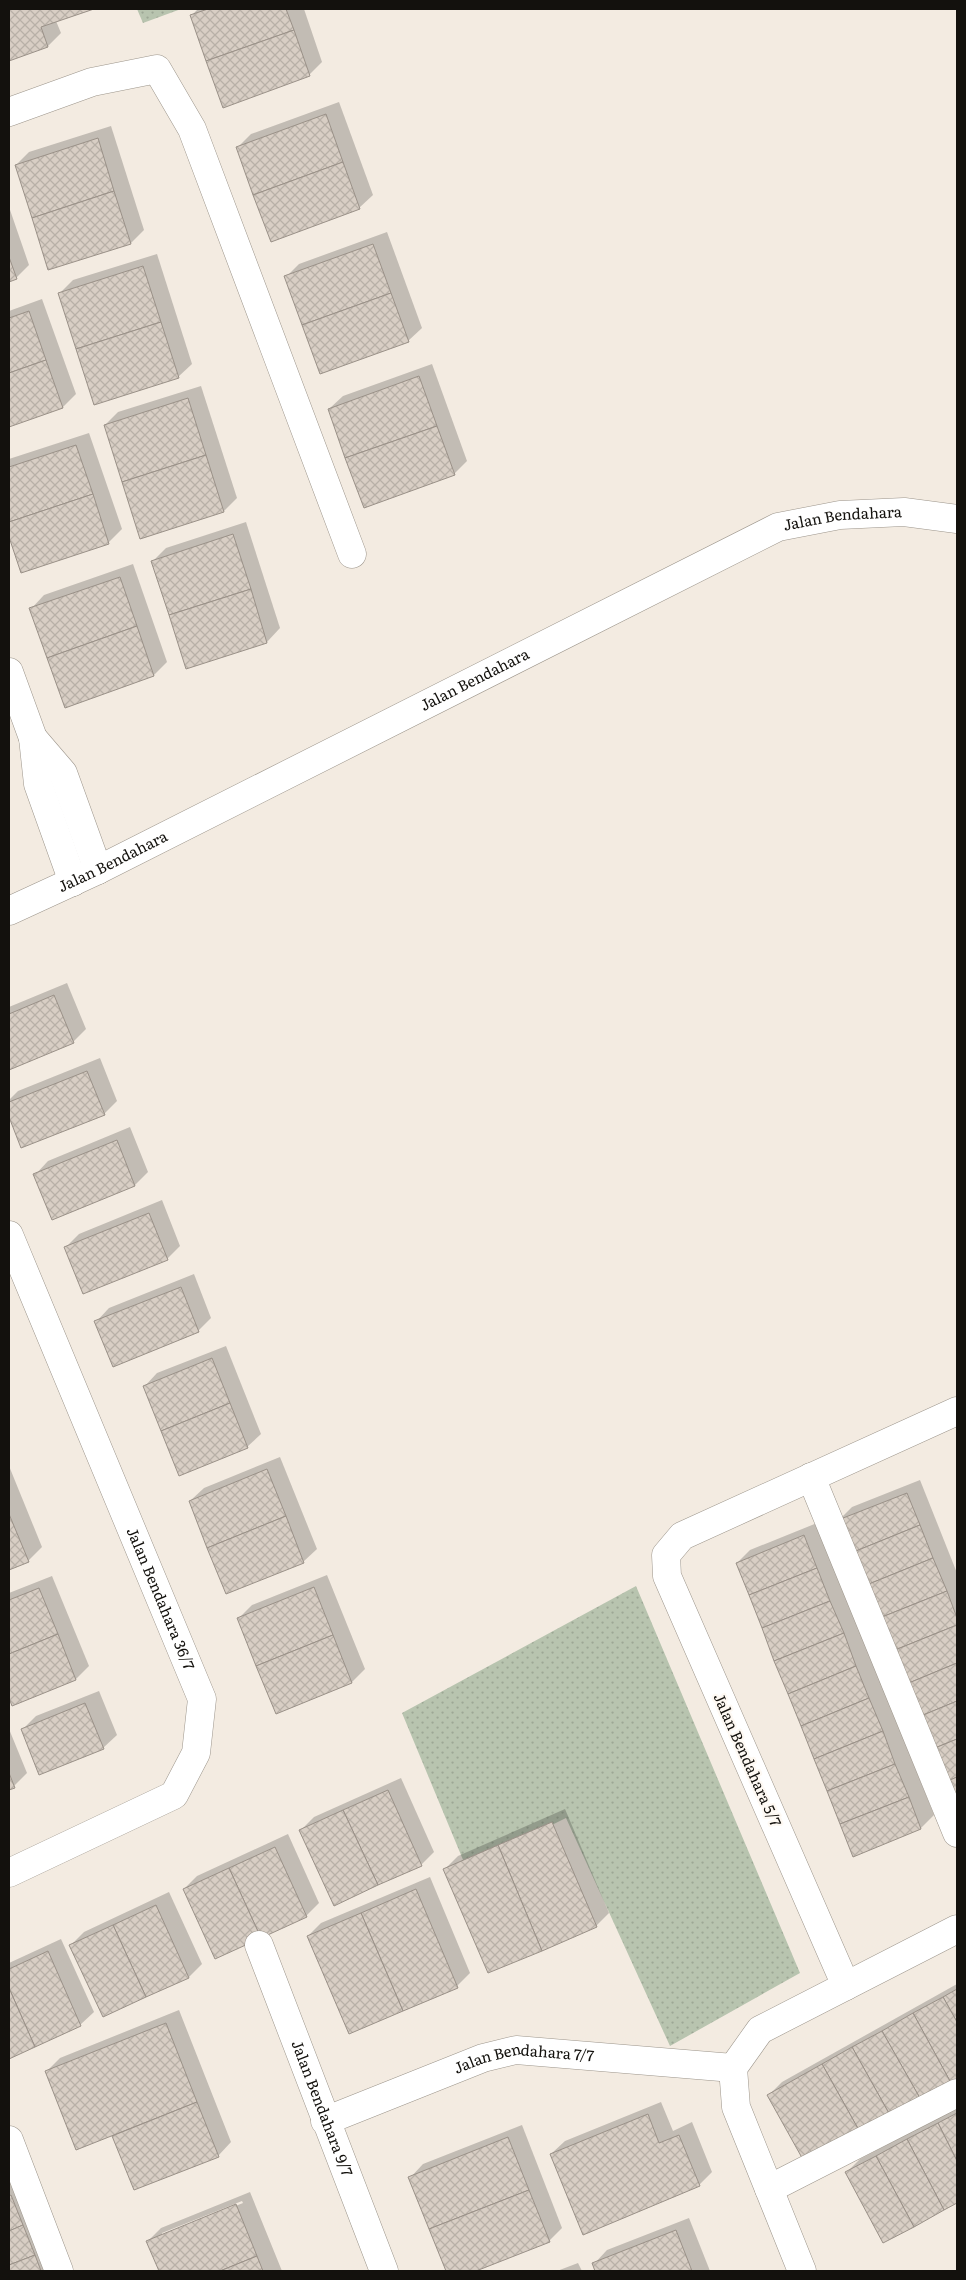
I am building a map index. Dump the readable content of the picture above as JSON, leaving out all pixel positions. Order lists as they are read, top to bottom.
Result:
{
  "streets": {
    "street": [
      "Jalan Bendahara",
      "Jalan Bendahara 36/7",
      "Jalan Bendahara 5/7",
      "Jalan Bendahara 7/7",
      "Jalan Bendahara 9/7"
    ]
  },
  "crossings": [
    ["Jalan Bendahara 7/7", "Jalan Bendahara 9/7"]
  ]
}
